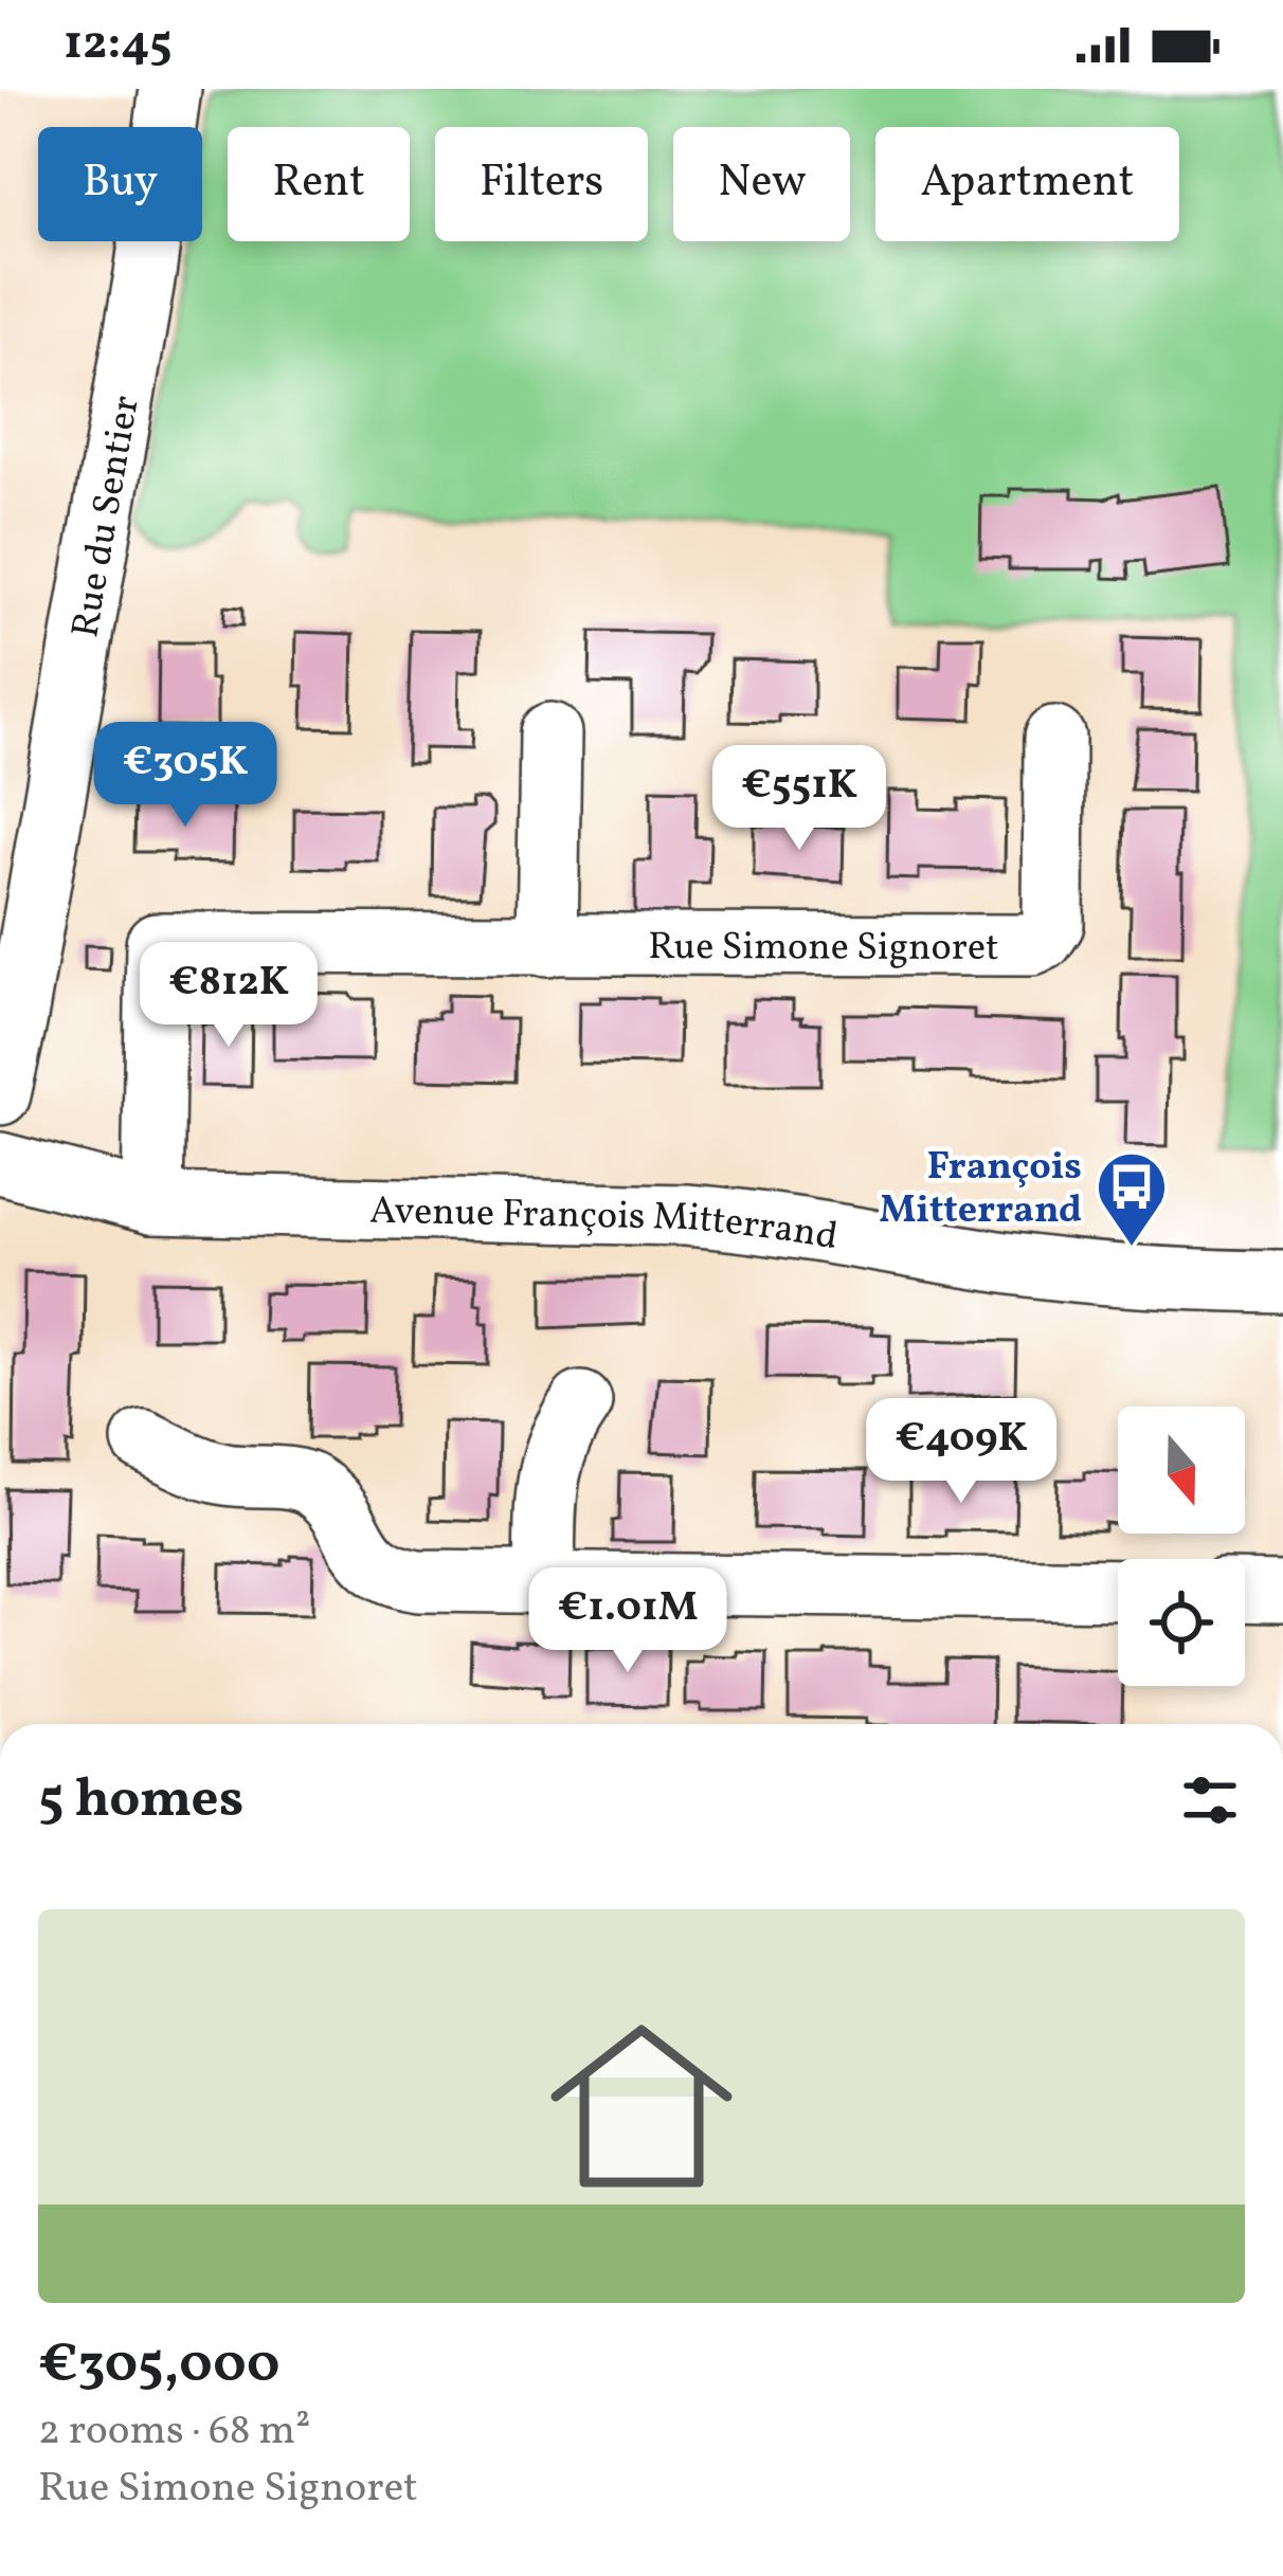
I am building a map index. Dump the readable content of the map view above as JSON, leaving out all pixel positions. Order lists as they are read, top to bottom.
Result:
{
  "streets": {
    "street": ["Rue du Sentier", "Rue Simone Signoret", "Avenue François Mitterrand"]
  },
  "crossings": [
    ["Rue Simone Signoret", "Avenue François Mitterrand"]
  ],
  "places": {
    "bus stop": ["François Mitterrand"]
  },
  "north": "bottom",
  "page": {
    "status": "12:45",
    "chip": [
      "Buy",
      "Rent",
      "Filters",
      "New",
      "Apartment"
    ],
    "price": [
      "€305K",
      "€551K",
      "€812K",
      "€409K",
      "€1.01M"
    ],
    "heading": "5 homes",
    "list": [
      {
        "name": "€305,000",
        "note": "2 rooms · 68 m² · Rue Simone Signoret"
      }
    ]
  }
}
